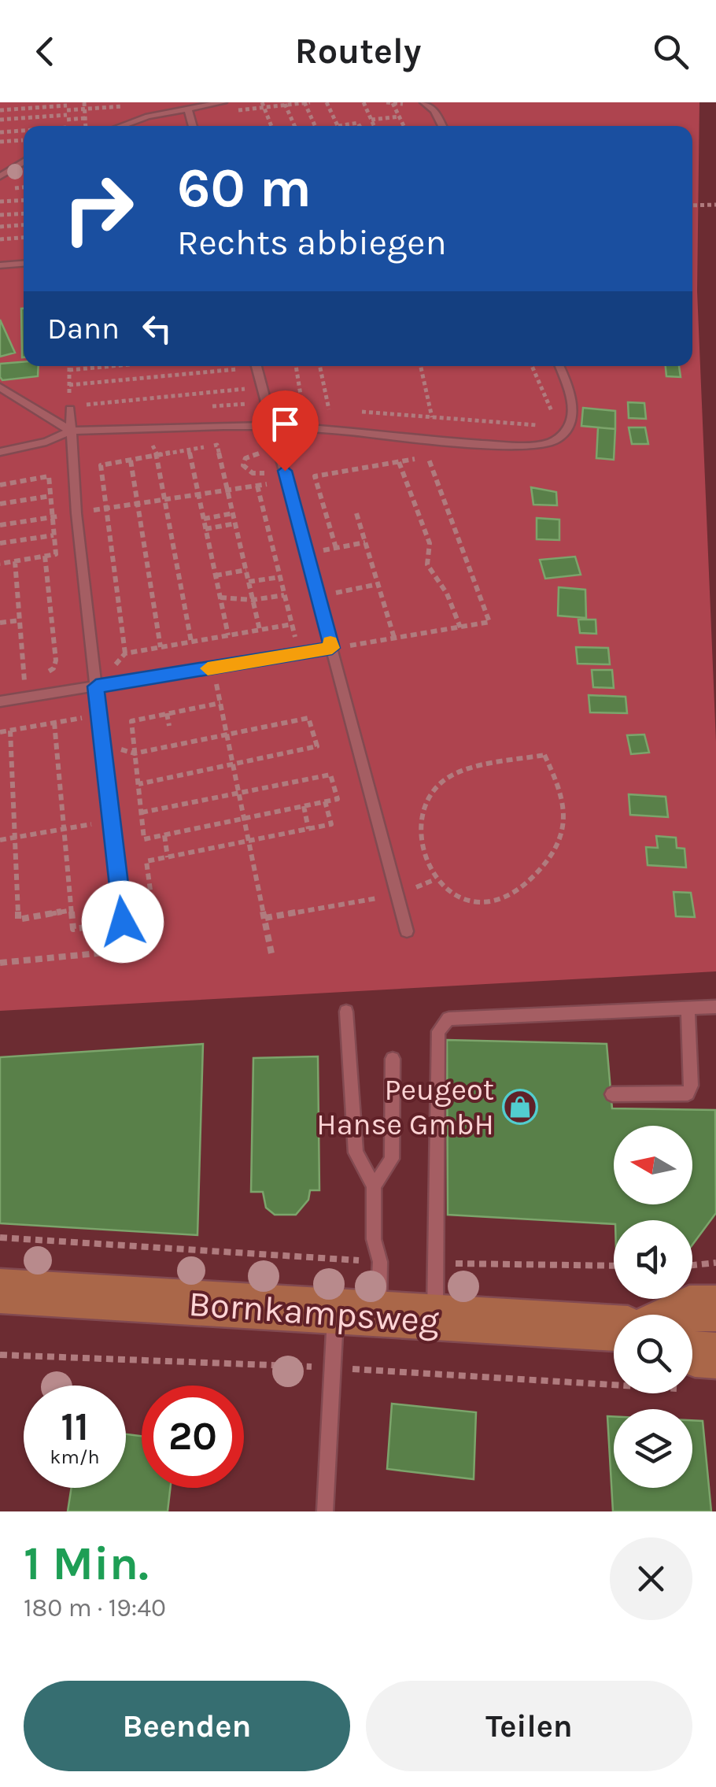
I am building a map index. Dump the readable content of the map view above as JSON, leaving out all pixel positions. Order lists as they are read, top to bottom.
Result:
{
  "streets": {
    "main road": ["Bornkampsweg"]
  },
  "places": {
    "shop": ["Peugeot Hanse GmbH"]
  },
  "north": "left",
  "page": {
    "header": "Routely",
    "turn": ["60 m", "Rechts abbiegen"],
    "then": "Dann",
    "speed": "11 km/h",
    "limit": "20",
    "heading": ["1 Min.", "180 m · 19:40"],
    "buttons": ["Beenden", "Teilen"]
  }
}
